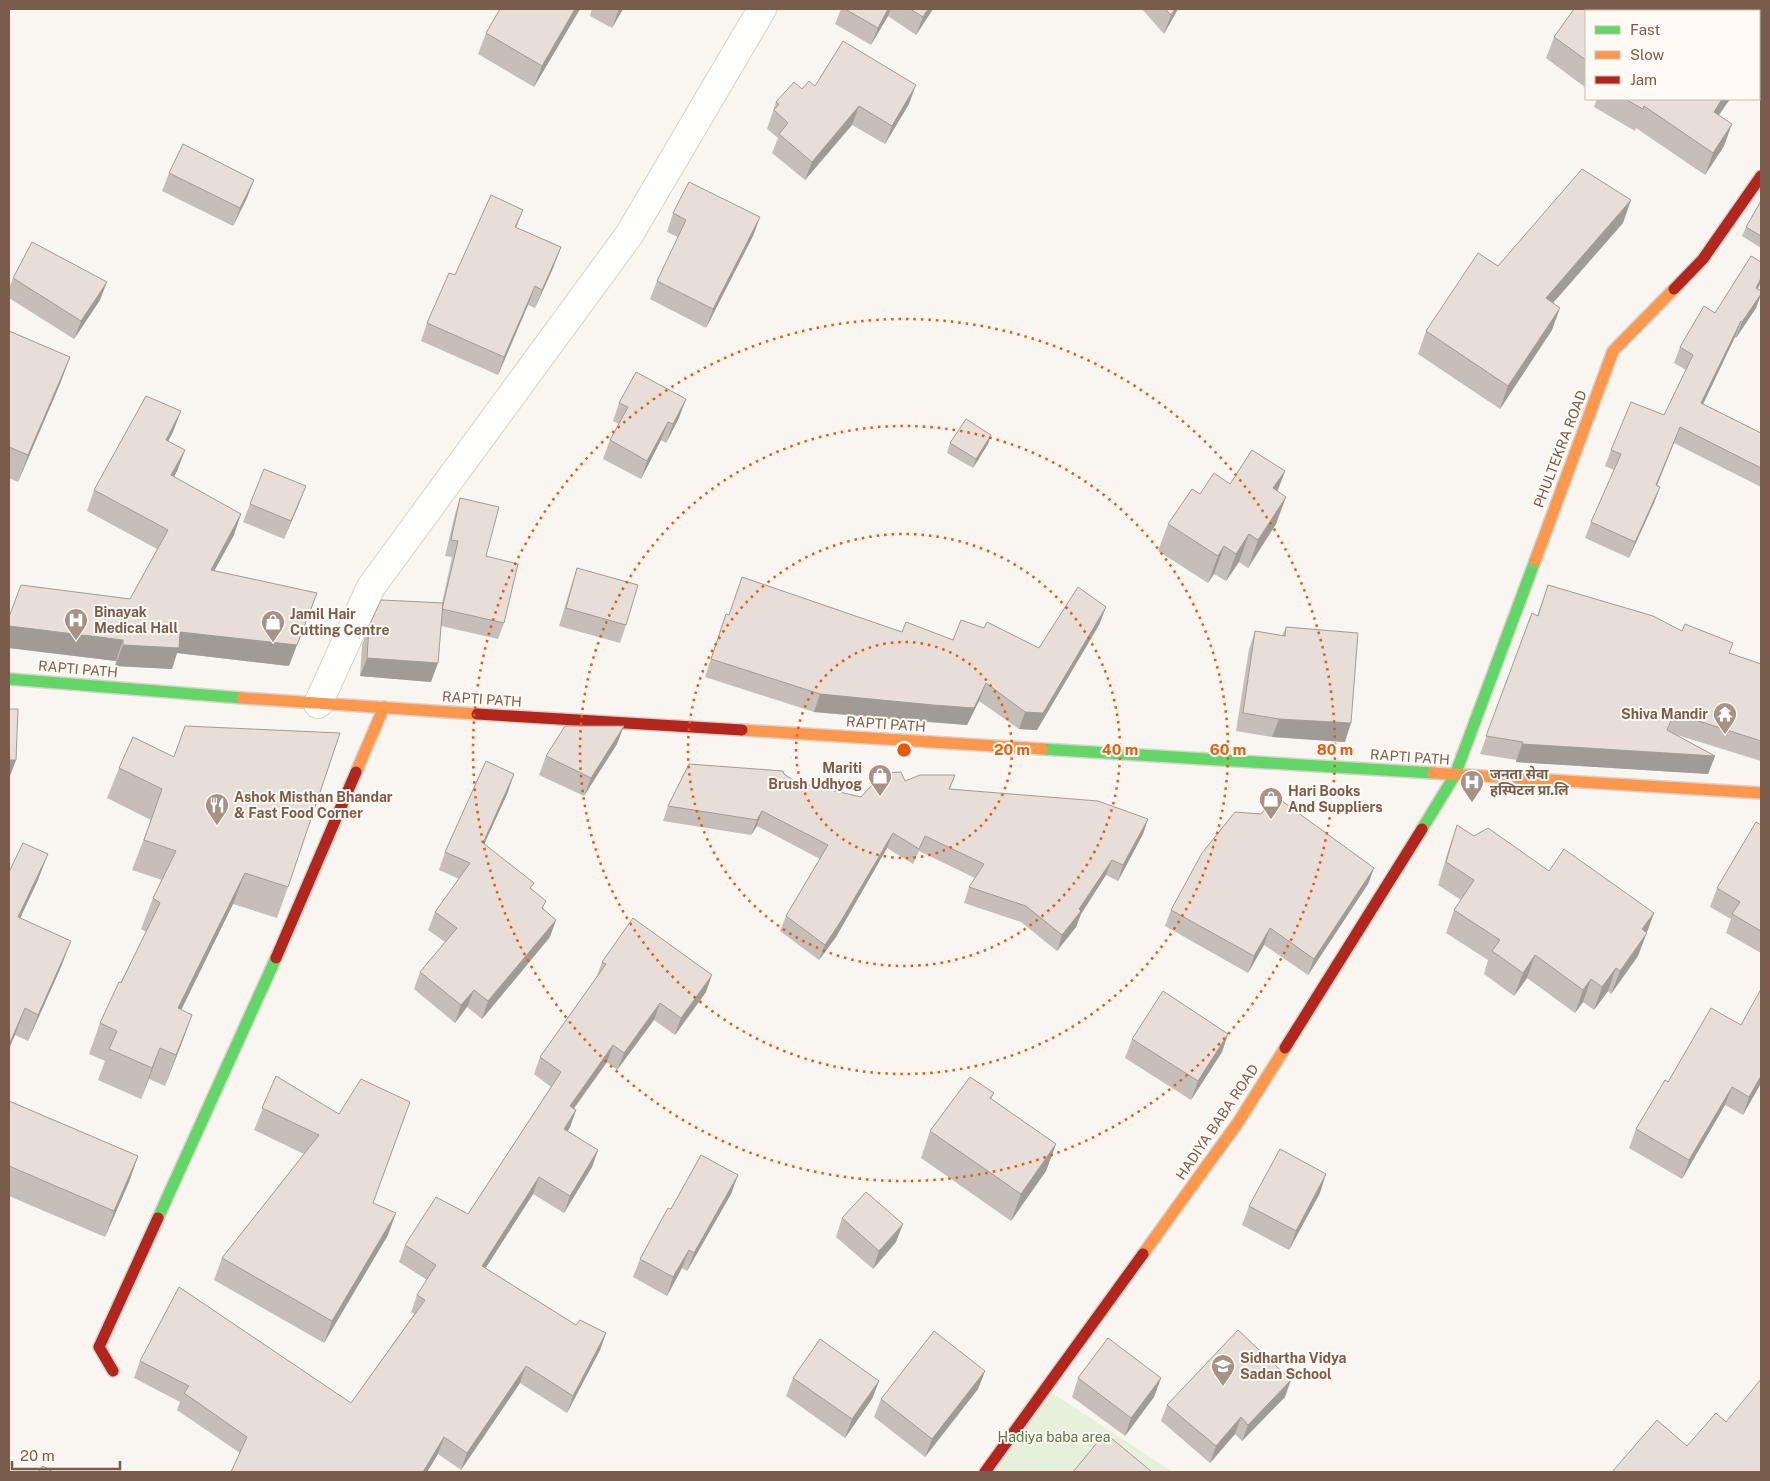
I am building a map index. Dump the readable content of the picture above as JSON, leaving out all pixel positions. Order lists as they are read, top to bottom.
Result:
{
  "streets": {
    "street": ["PHULTEKRA ROAD", "RAPTI PATH", "HADIYA BABA ROAD"]
  },
  "crossings": [
    ["PHULTEKRA ROAD", "RAPTI PATH"],
    ["PHULTEKRA ROAD", "HADIYA BABA ROAD"],
    ["RAPTI PATH", "HADIYA BABA ROAD"]
  ],
  "parks": ["Hadiya baba area"],
  "places": {
    "hospital": ["Binayak Medical Hall", "जनता सेवा हस्पिटल प्रा.लि"],
    "shop": ["Jamil Hair Cutting Centre", "Mariti Brush Udhyog", "Hari Books And Suppliers"],
    "temple": ["Shiva Mandir"],
    "restaurant": ["Ashok Misthan Bhandar & Fast Food Corner"],
    "school or university": ["Sidhartha Vidya Sadan School"]
  },
  "legend": ["Fast", "Slow", "Jam"],
  "scale_bar": "20 m",
  "rings": [
    "20 m",
    "40 m",
    "60 m",
    "80 m"
  ]
}
